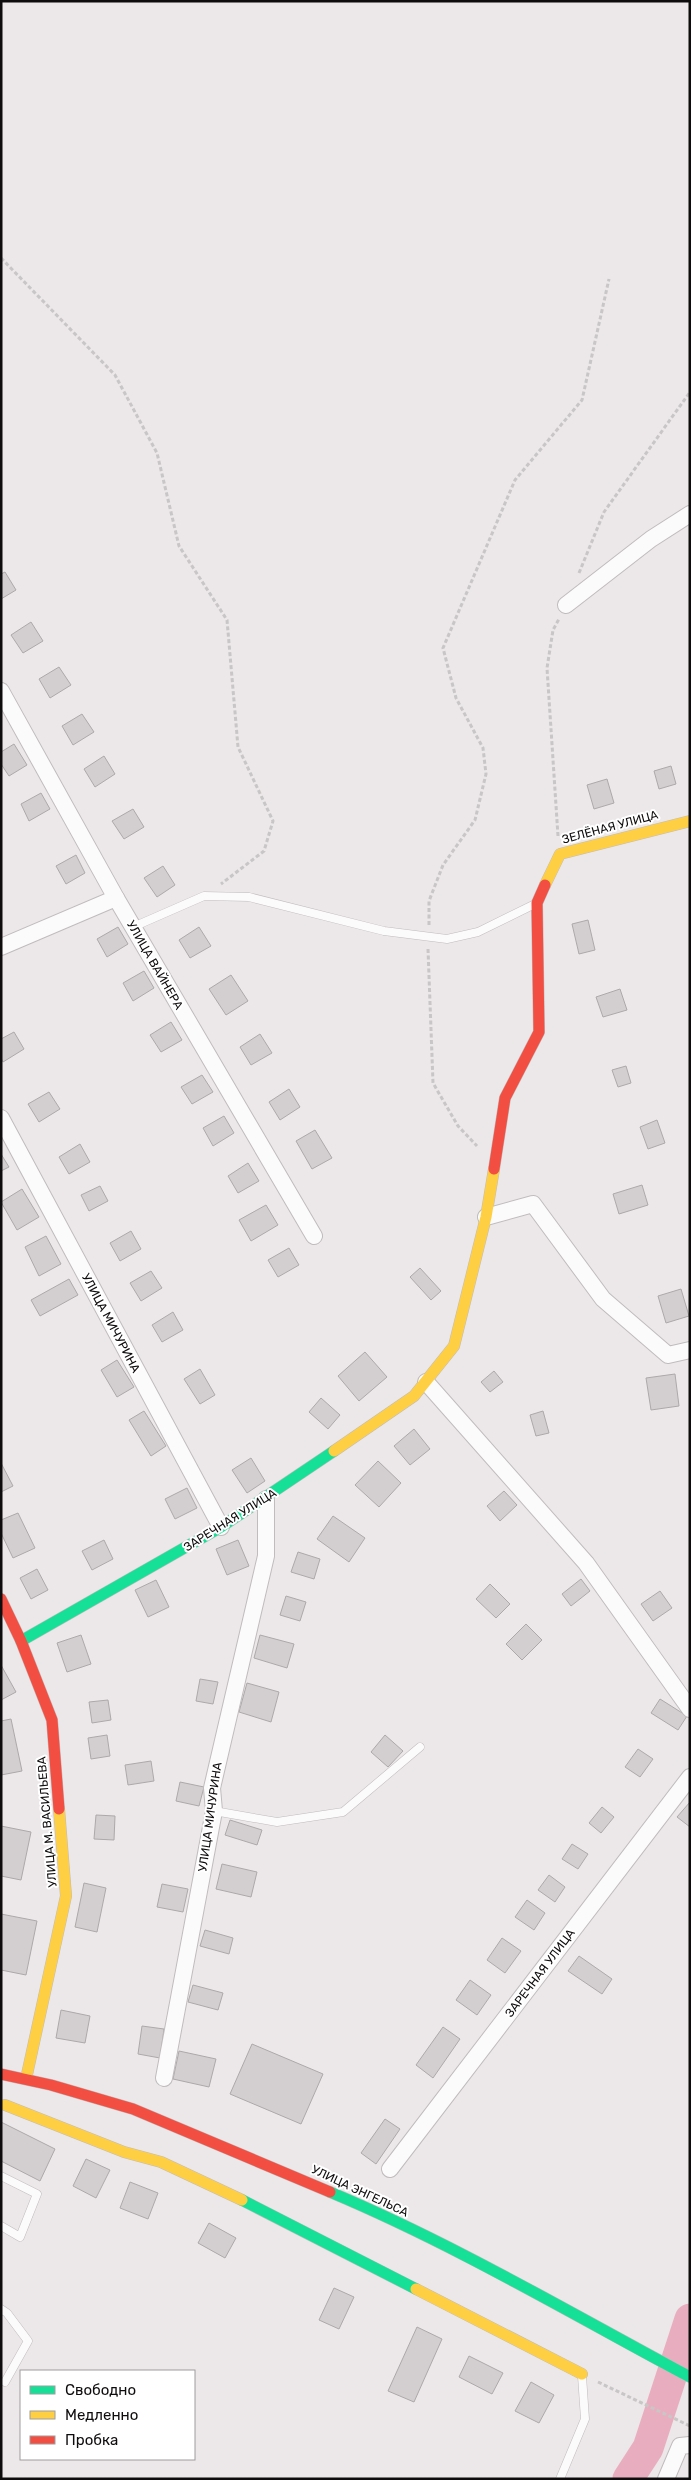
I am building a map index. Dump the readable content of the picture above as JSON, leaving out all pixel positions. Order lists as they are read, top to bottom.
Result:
{
  "streets": {
    "street": [
      "ЗЕЛЁНАЯ УЛИЦА",
      "УЛИЦА ВАЙНЕРА",
      "УЛИЦА МИЧУРИНА",
      "ЗАРЕЧНАЯ УЛИЦА",
      "УЛИЦА М. ВАСИЛЬЕВА",
      "УЛИЦА ЭНГЕЛЬСА"
    ]
  },
  "crossings": [
    ["ЗЕЛЁНАЯ УЛИЦА", "ЗАРЕЧНАЯ УЛИЦА"],
    ["УЛИЦА МИЧУРИНА", "ЗАРЕЧНАЯ УЛИЦА"],
    ["ЗАРЕЧНАЯ УЛИЦА", "УЛИЦА М. ВАСИЛЬЕВА"],
    ["УЛИЦА М. ВАСИЛЬЕВА", "УЛИЦА ЭНГЕЛЬСА"]
  ],
  "legend": ["Свободно", "Медленно", "Пробка"]
}
